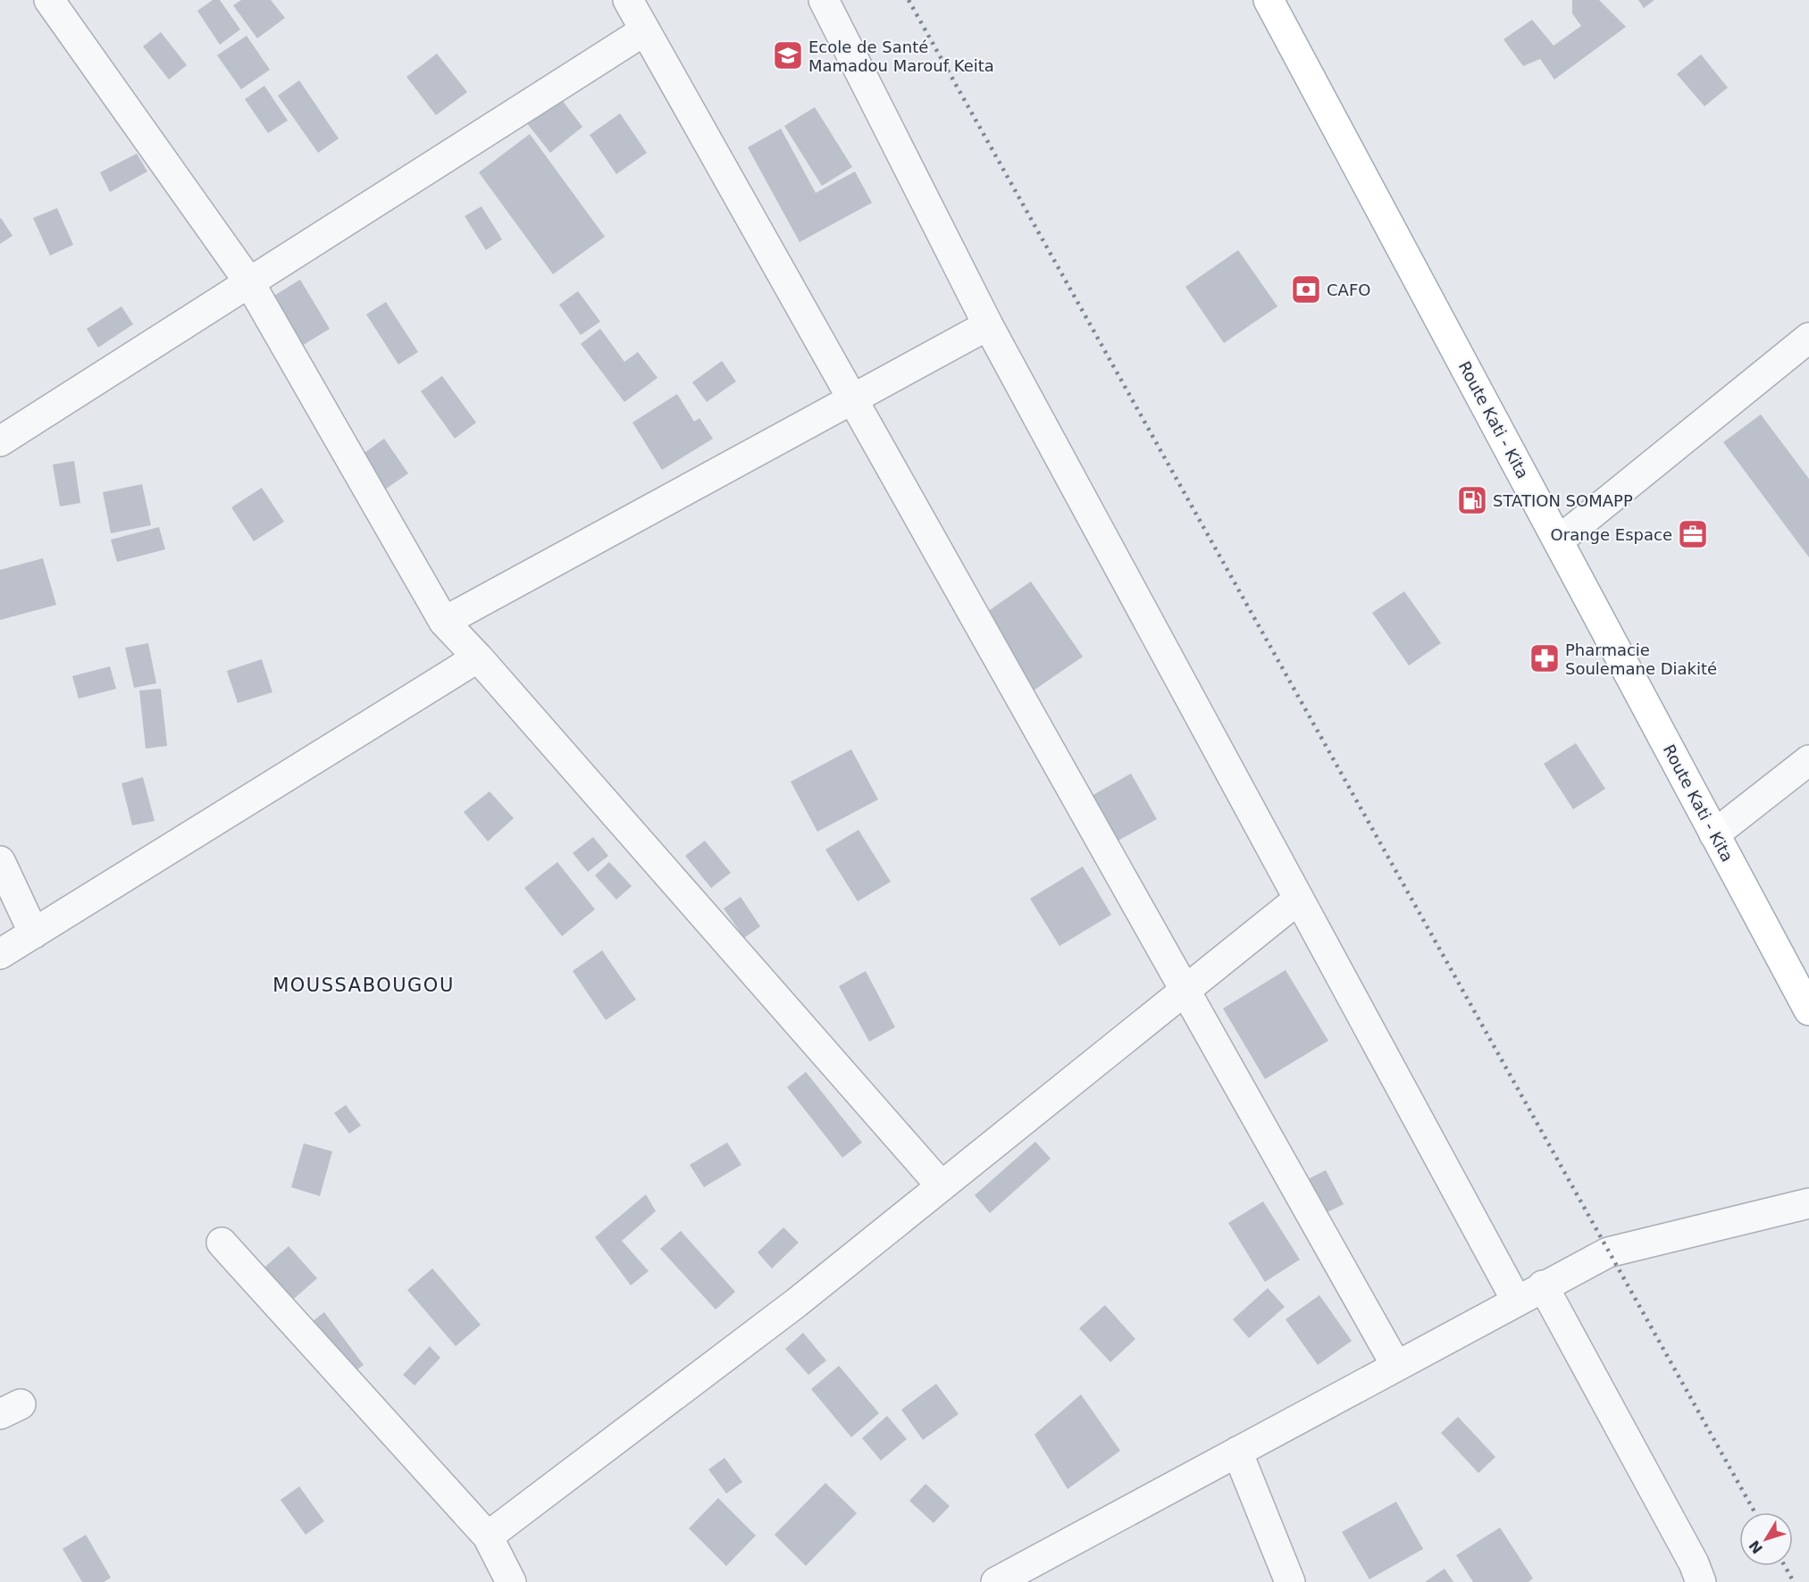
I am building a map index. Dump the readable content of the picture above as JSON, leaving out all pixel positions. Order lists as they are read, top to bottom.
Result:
{
  "streets": {
    "main road": ["Route Kati - Kita"]
  },
  "districts": ["MOUSSABOUGOU"],
  "places": {
    "school or university": ["Ecole de Santé Mamadou Marouf Keita"],
    "bank": ["CAFO"],
    "fuel station": ["STATION SOMAPP"],
    "office": ["Orange Espace"],
    "pharmacy": ["Pharmacie Soulemane Diakité"]
  },
  "north": "bottom left"
}
